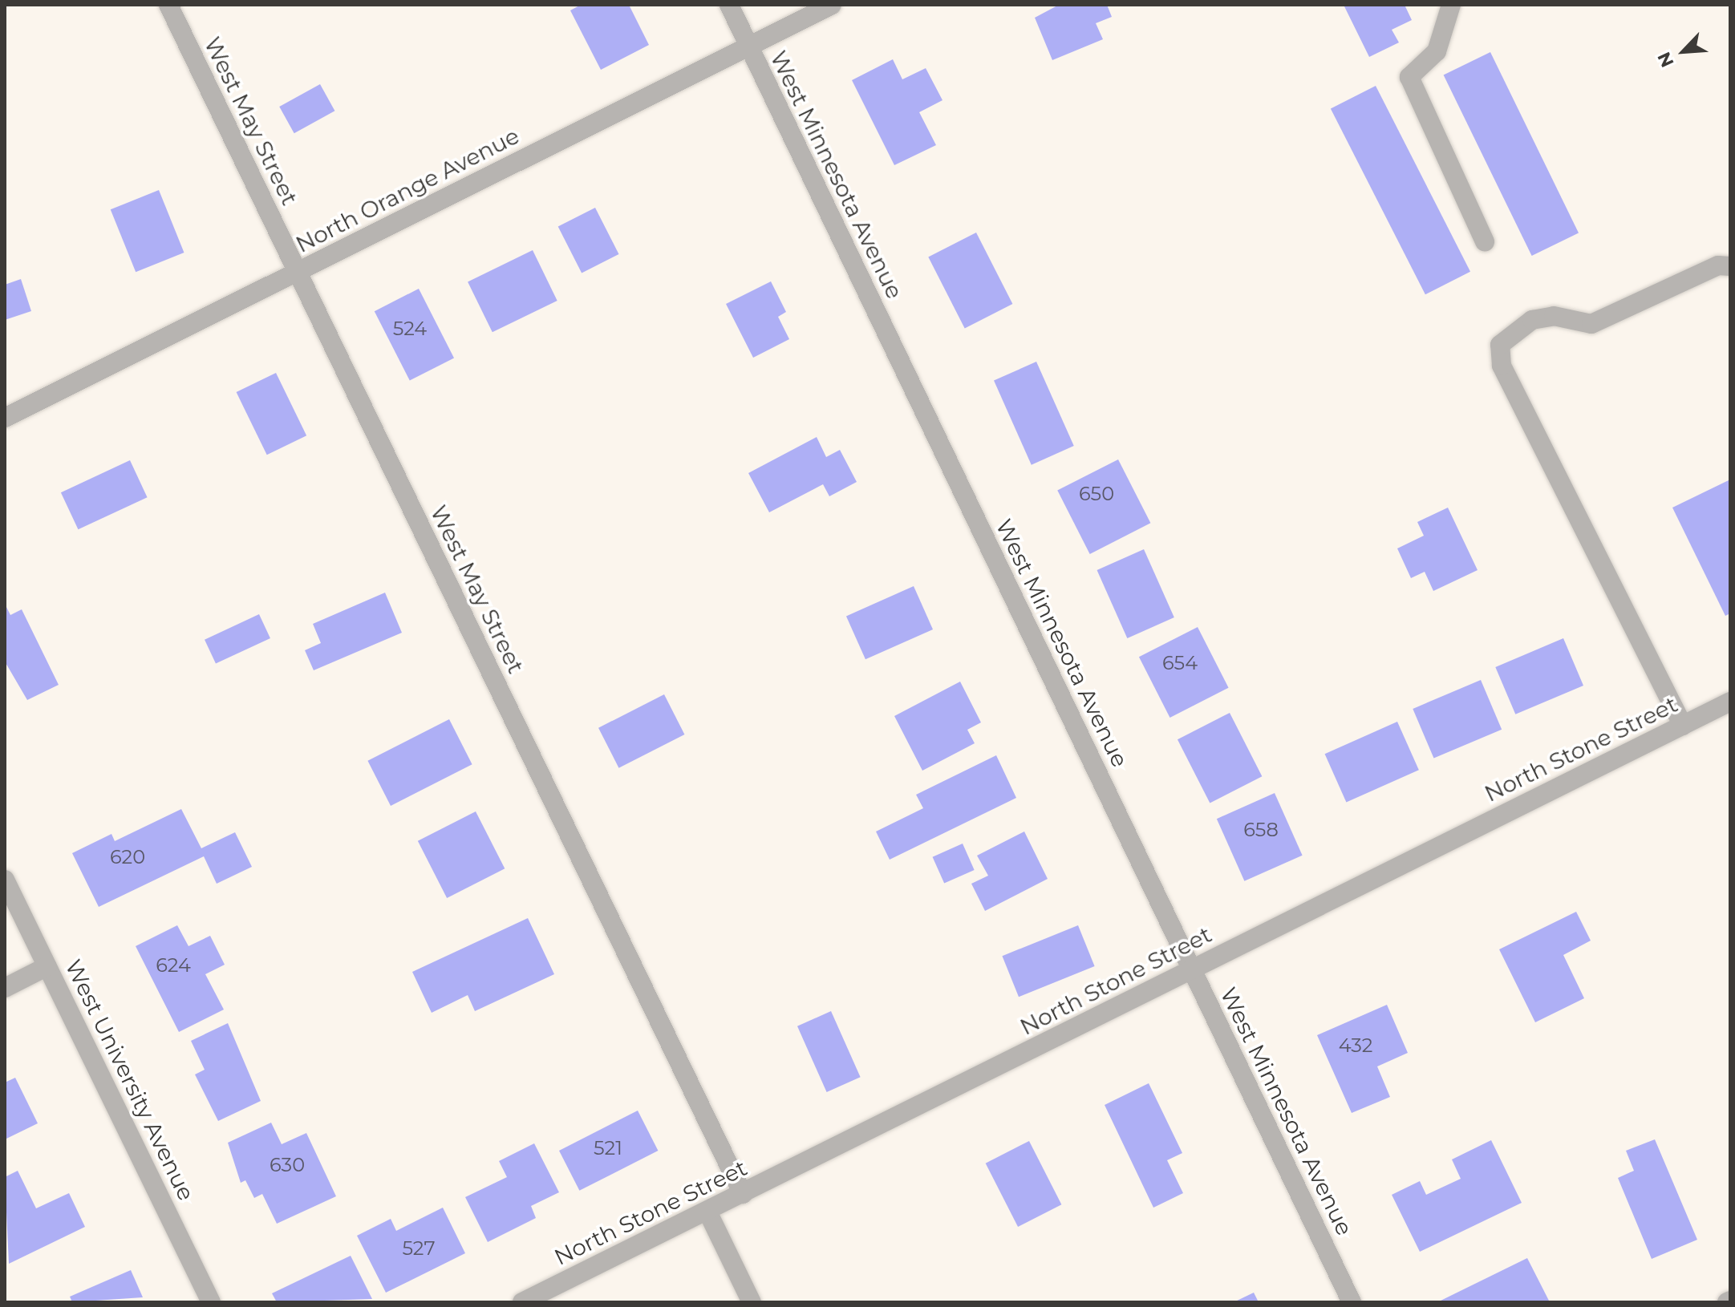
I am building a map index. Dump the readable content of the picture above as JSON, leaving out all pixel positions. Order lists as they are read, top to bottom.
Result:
{
  "streets": {
    "street": [
      "West May Street",
      "West Minnesota Avenue",
      "North Orange Avenue",
      "North Stone Street",
      "West University Avenue"
    ]
  },
  "crossings": [
    ["West May Street", "North Orange Avenue"],
    ["West May Street", "North Stone Street"],
    ["West Minnesota Avenue", "North Orange Avenue"],
    ["West Minnesota Avenue", "North Stone Street"]
  ],
  "house_numbers": [
    "524",
    "650",
    "654",
    "658",
    "620",
    "624",
    "432",
    "521",
    "630",
    "527"
  ],
  "north": "bottom left"
}
